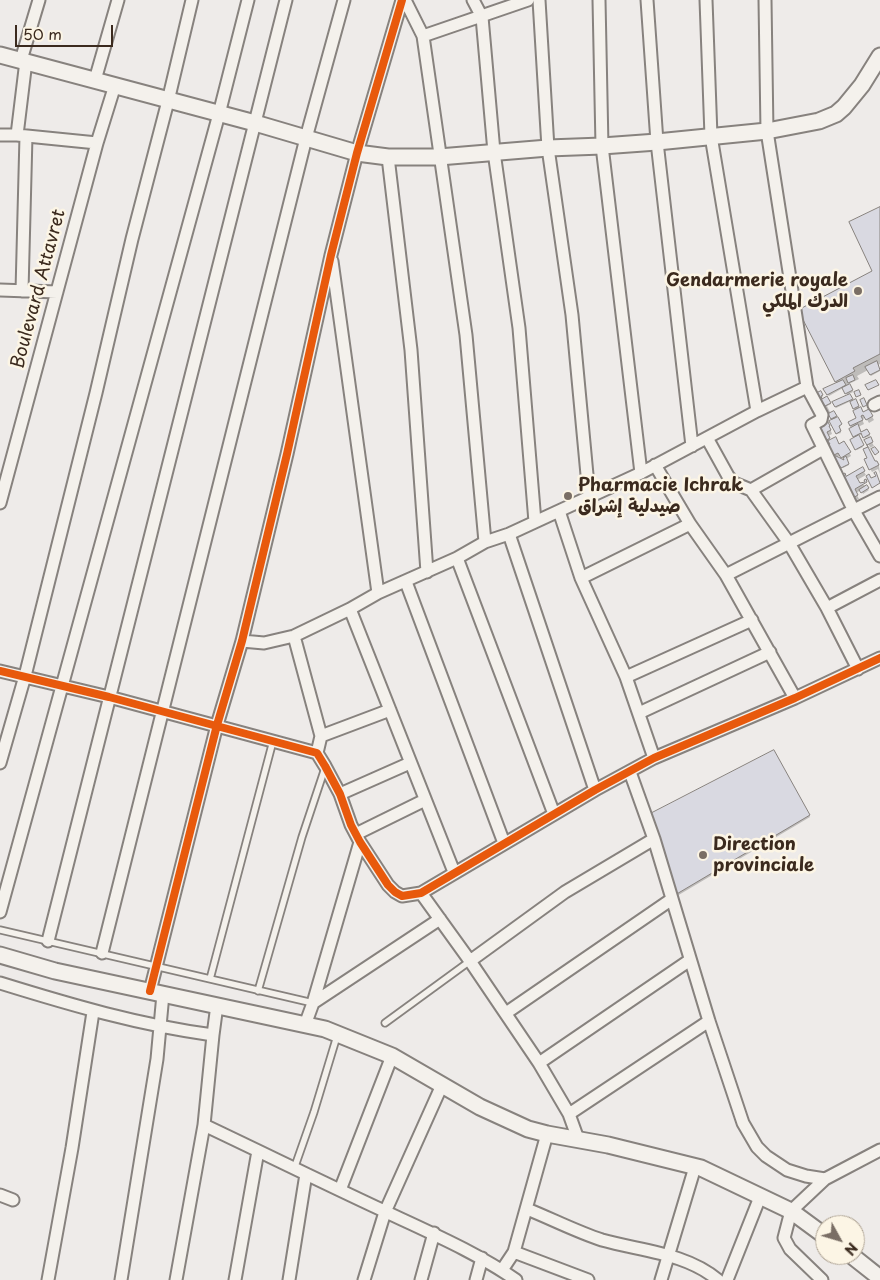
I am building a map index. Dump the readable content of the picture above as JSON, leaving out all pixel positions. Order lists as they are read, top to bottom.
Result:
{
  "streets": {
    "street": ["Boulevard Attavret"]
  },
  "places": ["Gendarmerie royale الدرك الملكي", "Pharmacie Ichrak صيدلية إشراق", "Direction provinciale"],
  "scale_bar": "50 m",
  "north": "bottom right"
}
